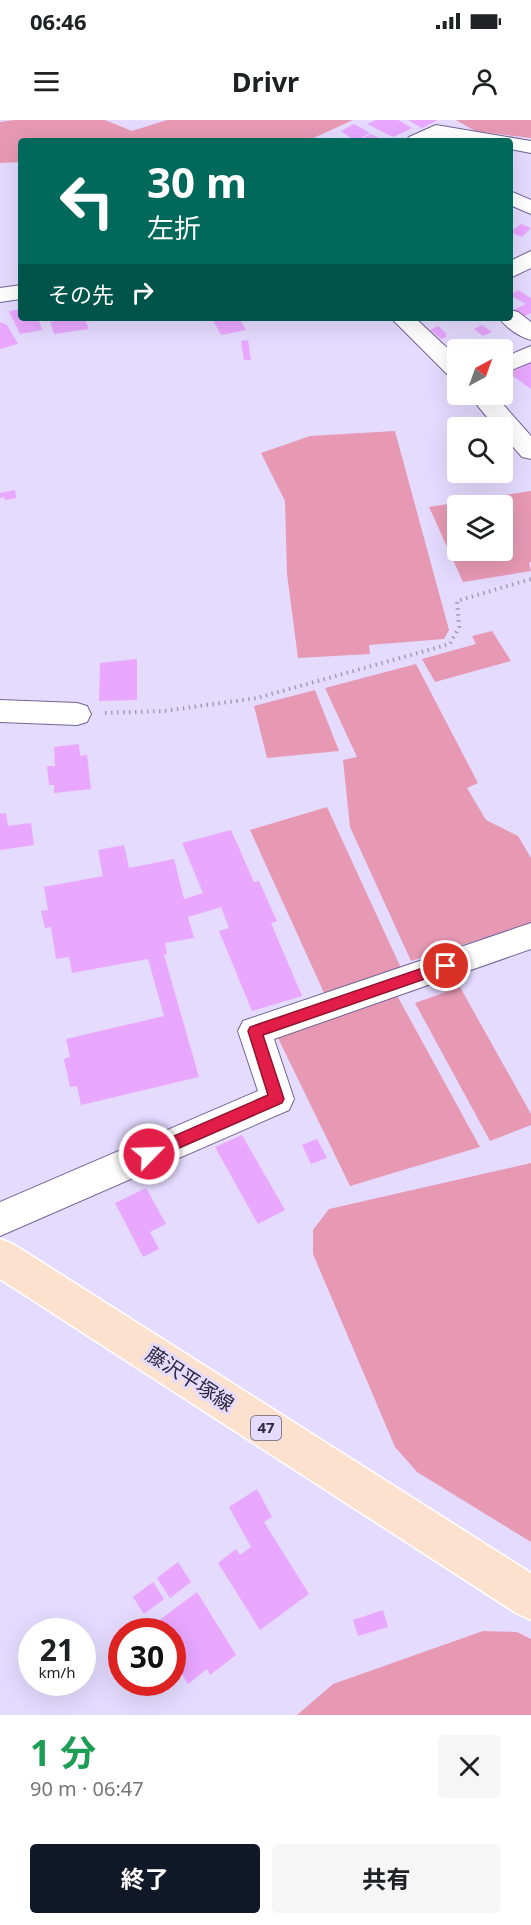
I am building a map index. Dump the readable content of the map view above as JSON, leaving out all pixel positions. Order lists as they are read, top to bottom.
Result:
{
  "streets": {
    "main road": ["藤沢平塚線", "47"]
  },
  "north": "top right",
  "page": {
    "status": "06:46",
    "header": "Drivr",
    "turn": ["30 m", "左折"],
    "then": "その先",
    "speed": "21 km/h",
    "limit": "30",
    "heading": ["1 分", "90 m · 06:47"],
    "buttons": ["終了", "共有"]
  }
}
